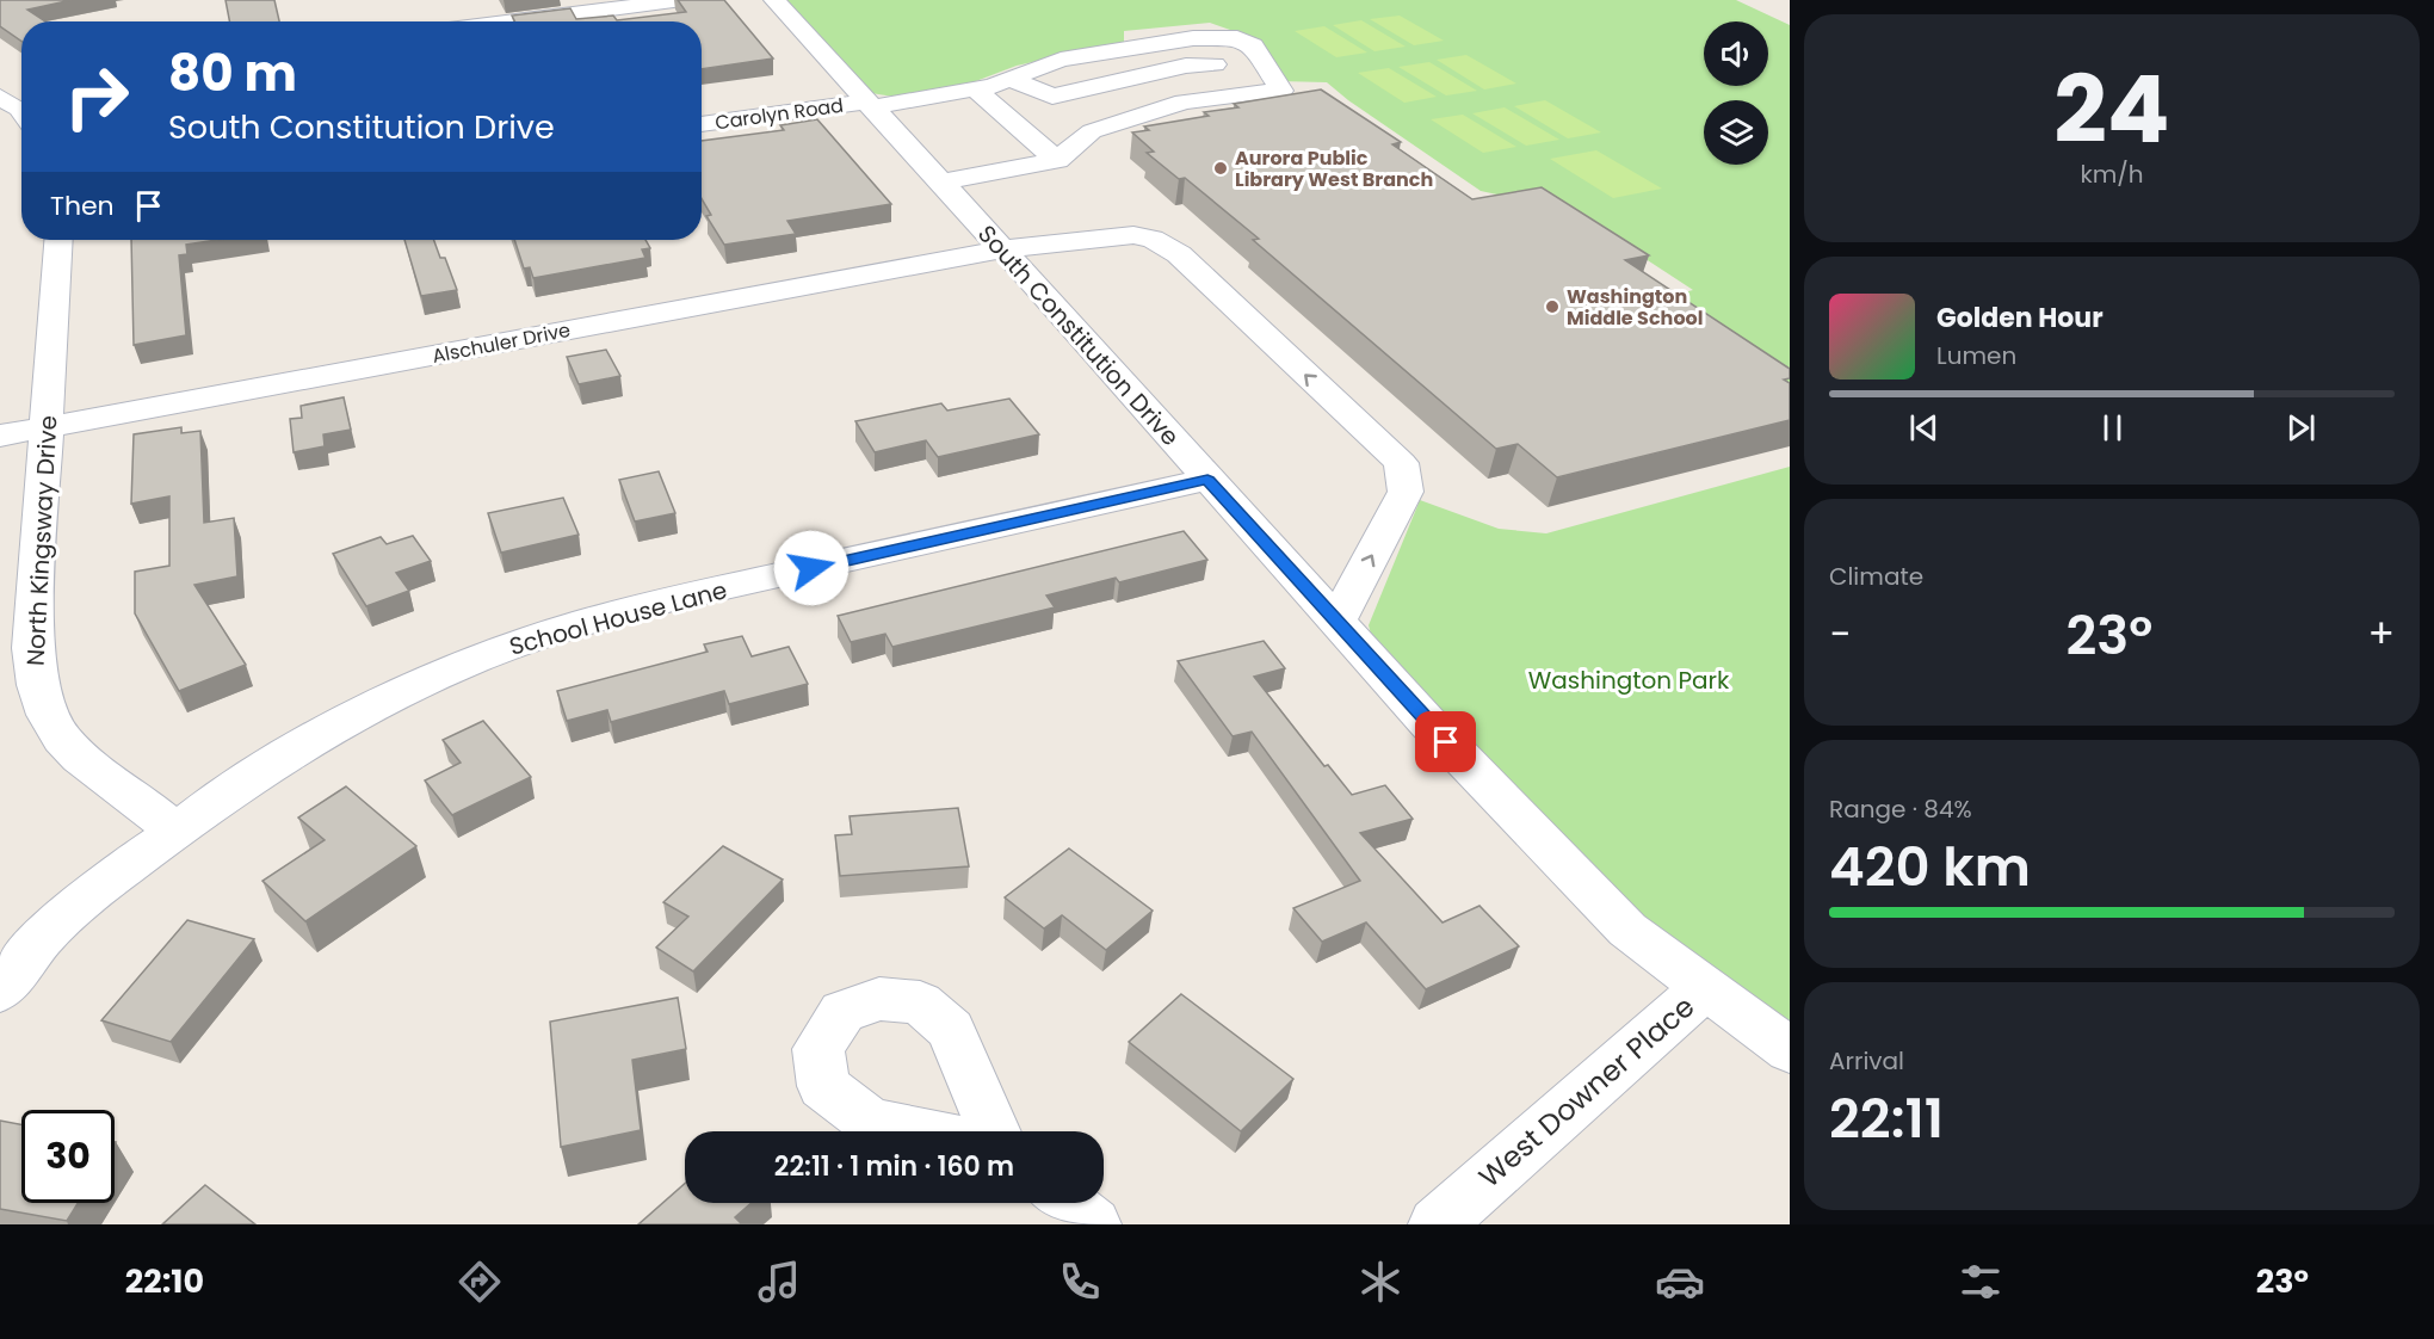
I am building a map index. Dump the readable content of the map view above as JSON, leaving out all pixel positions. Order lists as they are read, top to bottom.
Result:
{
  "streets": {
    "street": [
      "Carolyn Road",
      "South Constitution Drive",
      "Alschuler Drive",
      "North Kingsway Drive",
      "School House Lane",
      "West Downer Place"
    ]
  },
  "crossings": [
    ["Carolyn Road", "South Constitution Drive"],
    ["South Constitution Drive", "Alschuler Drive"],
    ["South Constitution Drive", "School House Lane"],
    ["South Constitution Drive", "West Downer Place"],
    ["Alschuler Drive", "North Kingsway Drive"],
    ["North Kingsway Drive", "School House Lane"]
  ],
  "parks": ["Washington Park"],
  "places": ["Aurora Public Library West Branch", "Washington Middle School"],
  "page": {
    "tile": [
      ["24", "km/h"],
      "Climate",
      ["Range · 84%", "420 km"],
      ["Arrival", "22:11"]
    ],
    "turn": ["80 m", "South Constitution Drive"],
    "then": "Then",
    "song": ["Golden Hour", "Lumen"],
    "heat": ["−", "23°", "+"],
    "limit": "30",
    "trip": "22:11 · 1 min · 160 m",
    "tabs": ["22:10", "23°"]
  }
}
